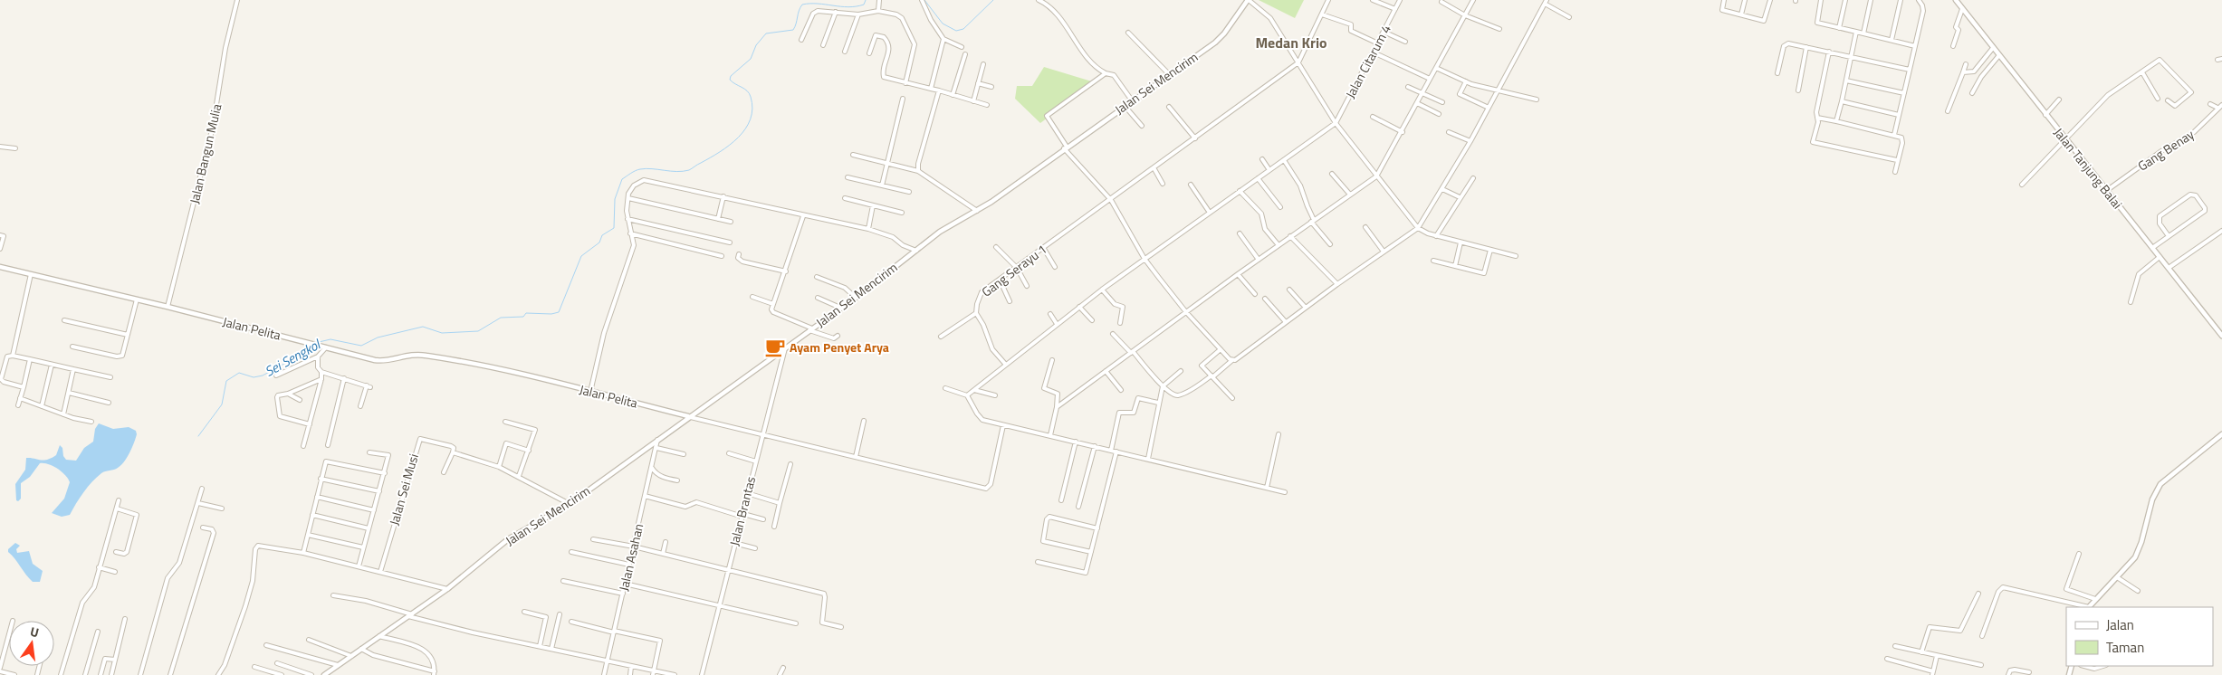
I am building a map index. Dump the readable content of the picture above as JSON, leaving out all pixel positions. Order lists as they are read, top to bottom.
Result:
{
  "streets": {
    "street": [
      "Jalan Citarum 4",
      "Jalan Sei Mencirim",
      "Gang Benay",
      "Jalan Bangun Mulia",
      "Jalan Tanjung Balai",
      "Gang Serayu 1",
      "Jalan Pelita",
      "Jalan Sei Musi",
      "Jalan Brantas",
      "Jalan Asahan"
    ]
  },
  "crossings": [
    ["Jalan Sei Mencirim", "Jalan Pelita"],
    ["Jalan Sei Mencirim", "Jalan Sei Musi"],
    ["Jalan Sei Mencirim", "Jalan Brantas"],
    ["Jalan Sei Mencirim", "Jalan Asahan"],
    ["Gang Benay", "Jalan Tanjung Balai"],
    ["Jalan Bangun Mulia", "Jalan Pelita"]
  ],
  "districts": ["Medan Krio"],
  "water": ["Sei Sengkol"],
  "places": {
    "cafe": ["Ayam Penyet Arya"]
  },
  "legend": ["Jalan", "Taman"],
  "north": "top"
}
